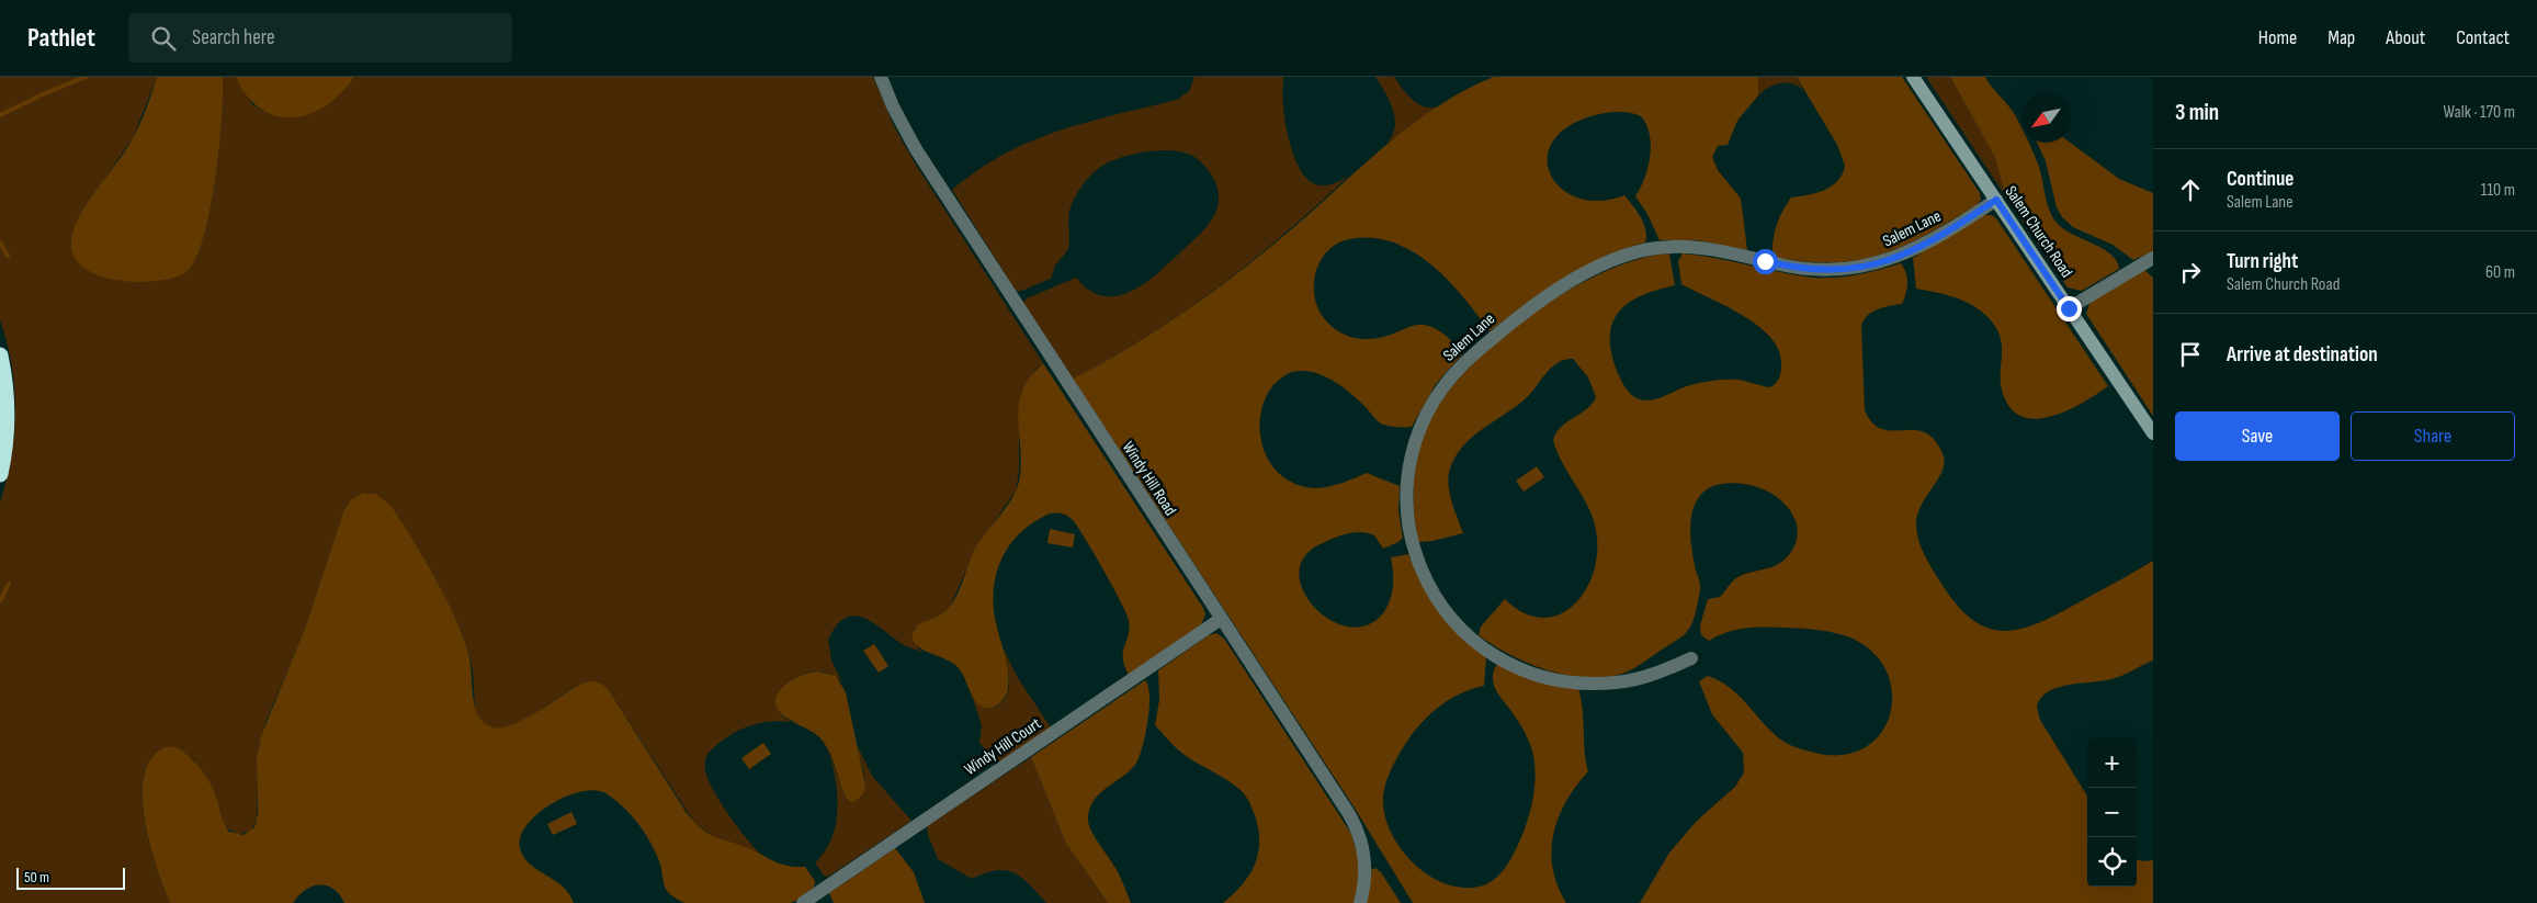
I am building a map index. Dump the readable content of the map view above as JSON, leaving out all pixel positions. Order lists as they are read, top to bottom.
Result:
{
  "streets": {
    "street": [
      "Salem Lane",
      "Salem Church Road",
      "Windy Hill Road",
      "Windy Hill Court"
    ]
  },
  "crossings": [
    ["Salem Lane", "Salem Church Road"],
    ["Windy Hill Road", "Windy Hill Court"]
  ],
  "scale_bar": "50 m",
  "north": "bottom left",
  "page": {
    "header": "Pathlet",
    "search": "Search here",
    "nav": [
      "Home",
      "Map",
      "About",
      "Contact"
    ],
    "heading": ["3 min", "Walk · 170 m"],
    "list": [
      ["Continue", "Salem Lane", "110 m"],
      ["Turn right", "Salem Church Road", "60 m"],
      "Arrive at destination"
    ],
    "buttons": ["Save", "Share"],
    "map_buttons": ["+", "−"],
    "scale": "50 m"
  }
}
